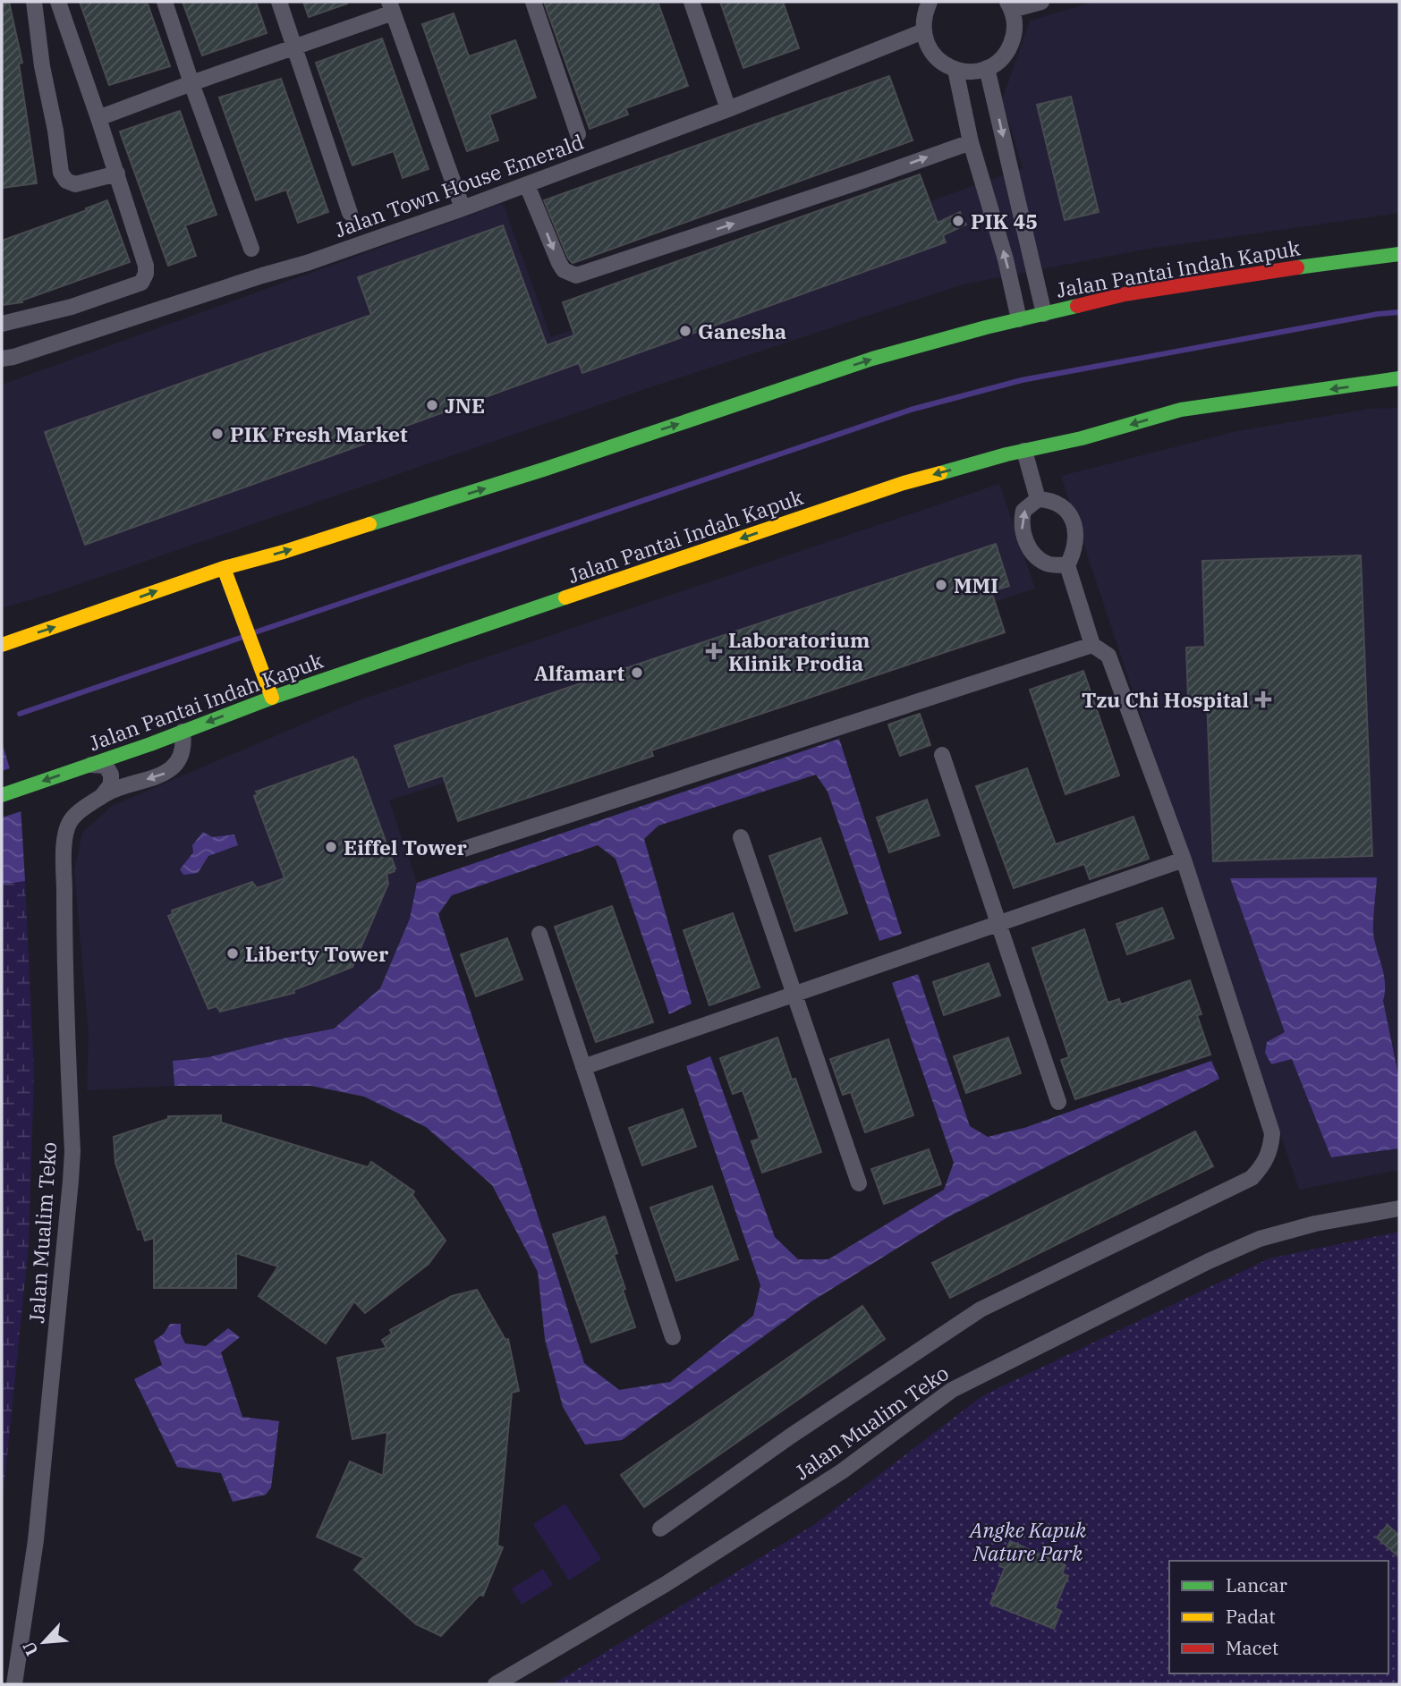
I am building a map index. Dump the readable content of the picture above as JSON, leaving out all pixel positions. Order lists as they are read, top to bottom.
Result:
{
  "streets": {
    "main road": ["Jalan Pantai Indah Kapuk"],
    "street": ["Jalan Town House Emerald", "Jalan Mualim Teko"]
  },
  "crossings": [
    ["Jalan Pantai Indah Kapuk", "Jalan Mualim Teko"]
  ],
  "parks": ["Angke Kapuk Nature Park"],
  "places": {
    "other": [
      "PIK 45",
      "Ganesha",
      "JNE",
      "PIK Fresh Market",
      "MMI",
      "Alfamart",
      "Eiffel Tower",
      "Liberty Tower"
    ],
    "health": ["Laboratorium Klinik Prodia", "Tzu Chi Hospital"]
  },
  "legend": ["Lancar", "Padat", "Macet"],
  "north": "bottom left"
}
